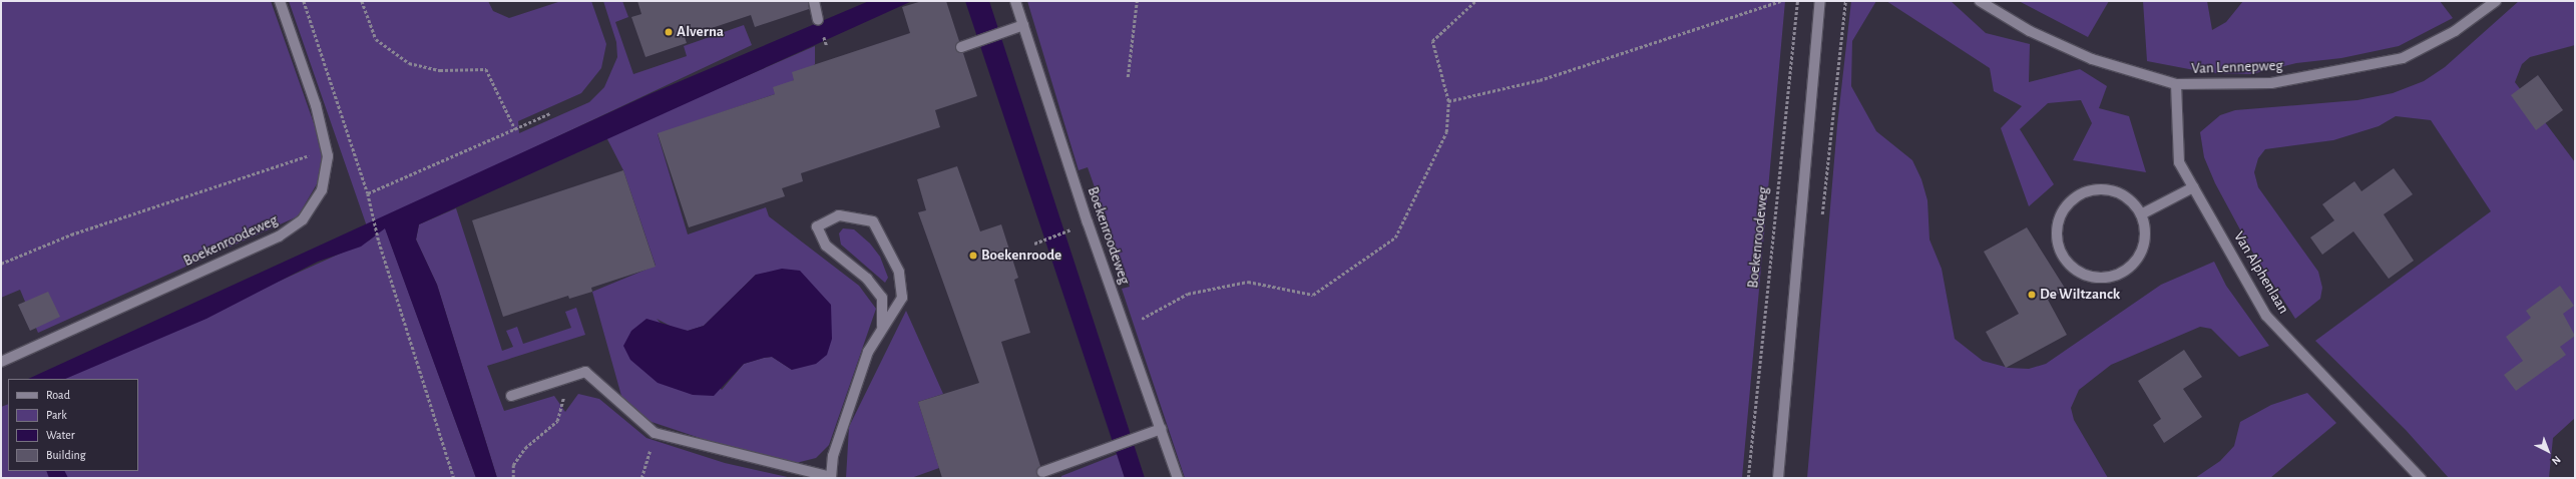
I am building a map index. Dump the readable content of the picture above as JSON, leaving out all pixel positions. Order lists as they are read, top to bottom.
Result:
{
  "streets": {
    "street": ["Van Lennepweg", "Boekenroodeweg", "Van Alphenlaan"]
  },
  "crossings": [
    ["Van Lennepweg", "Van Alphenlaan"]
  ],
  "places": ["Alverna", "Boekenroode", "De Wiltzanck"],
  "legend": [
    "Road",
    "Park",
    "Water",
    "Building"
  ],
  "north": "bottom right"
}
